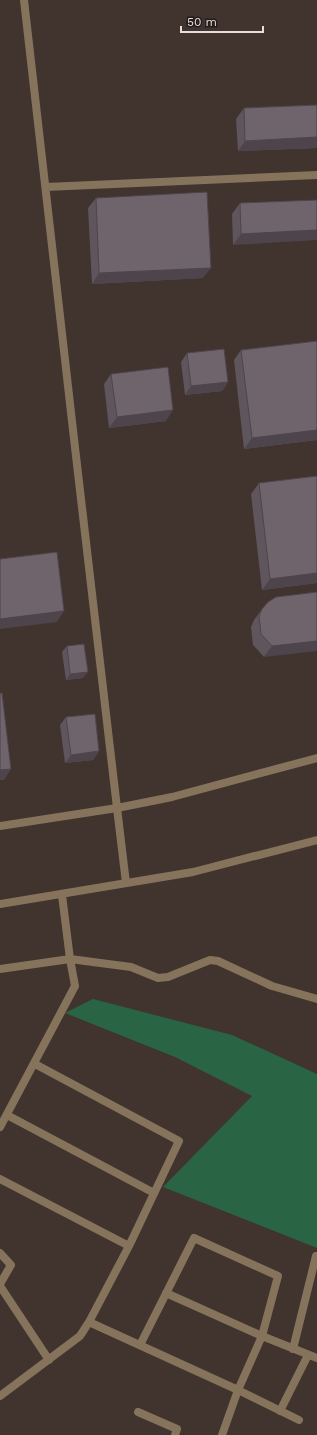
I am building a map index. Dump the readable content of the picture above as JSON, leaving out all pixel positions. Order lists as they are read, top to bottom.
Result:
{
  "scale_bar": "50 m"
}
